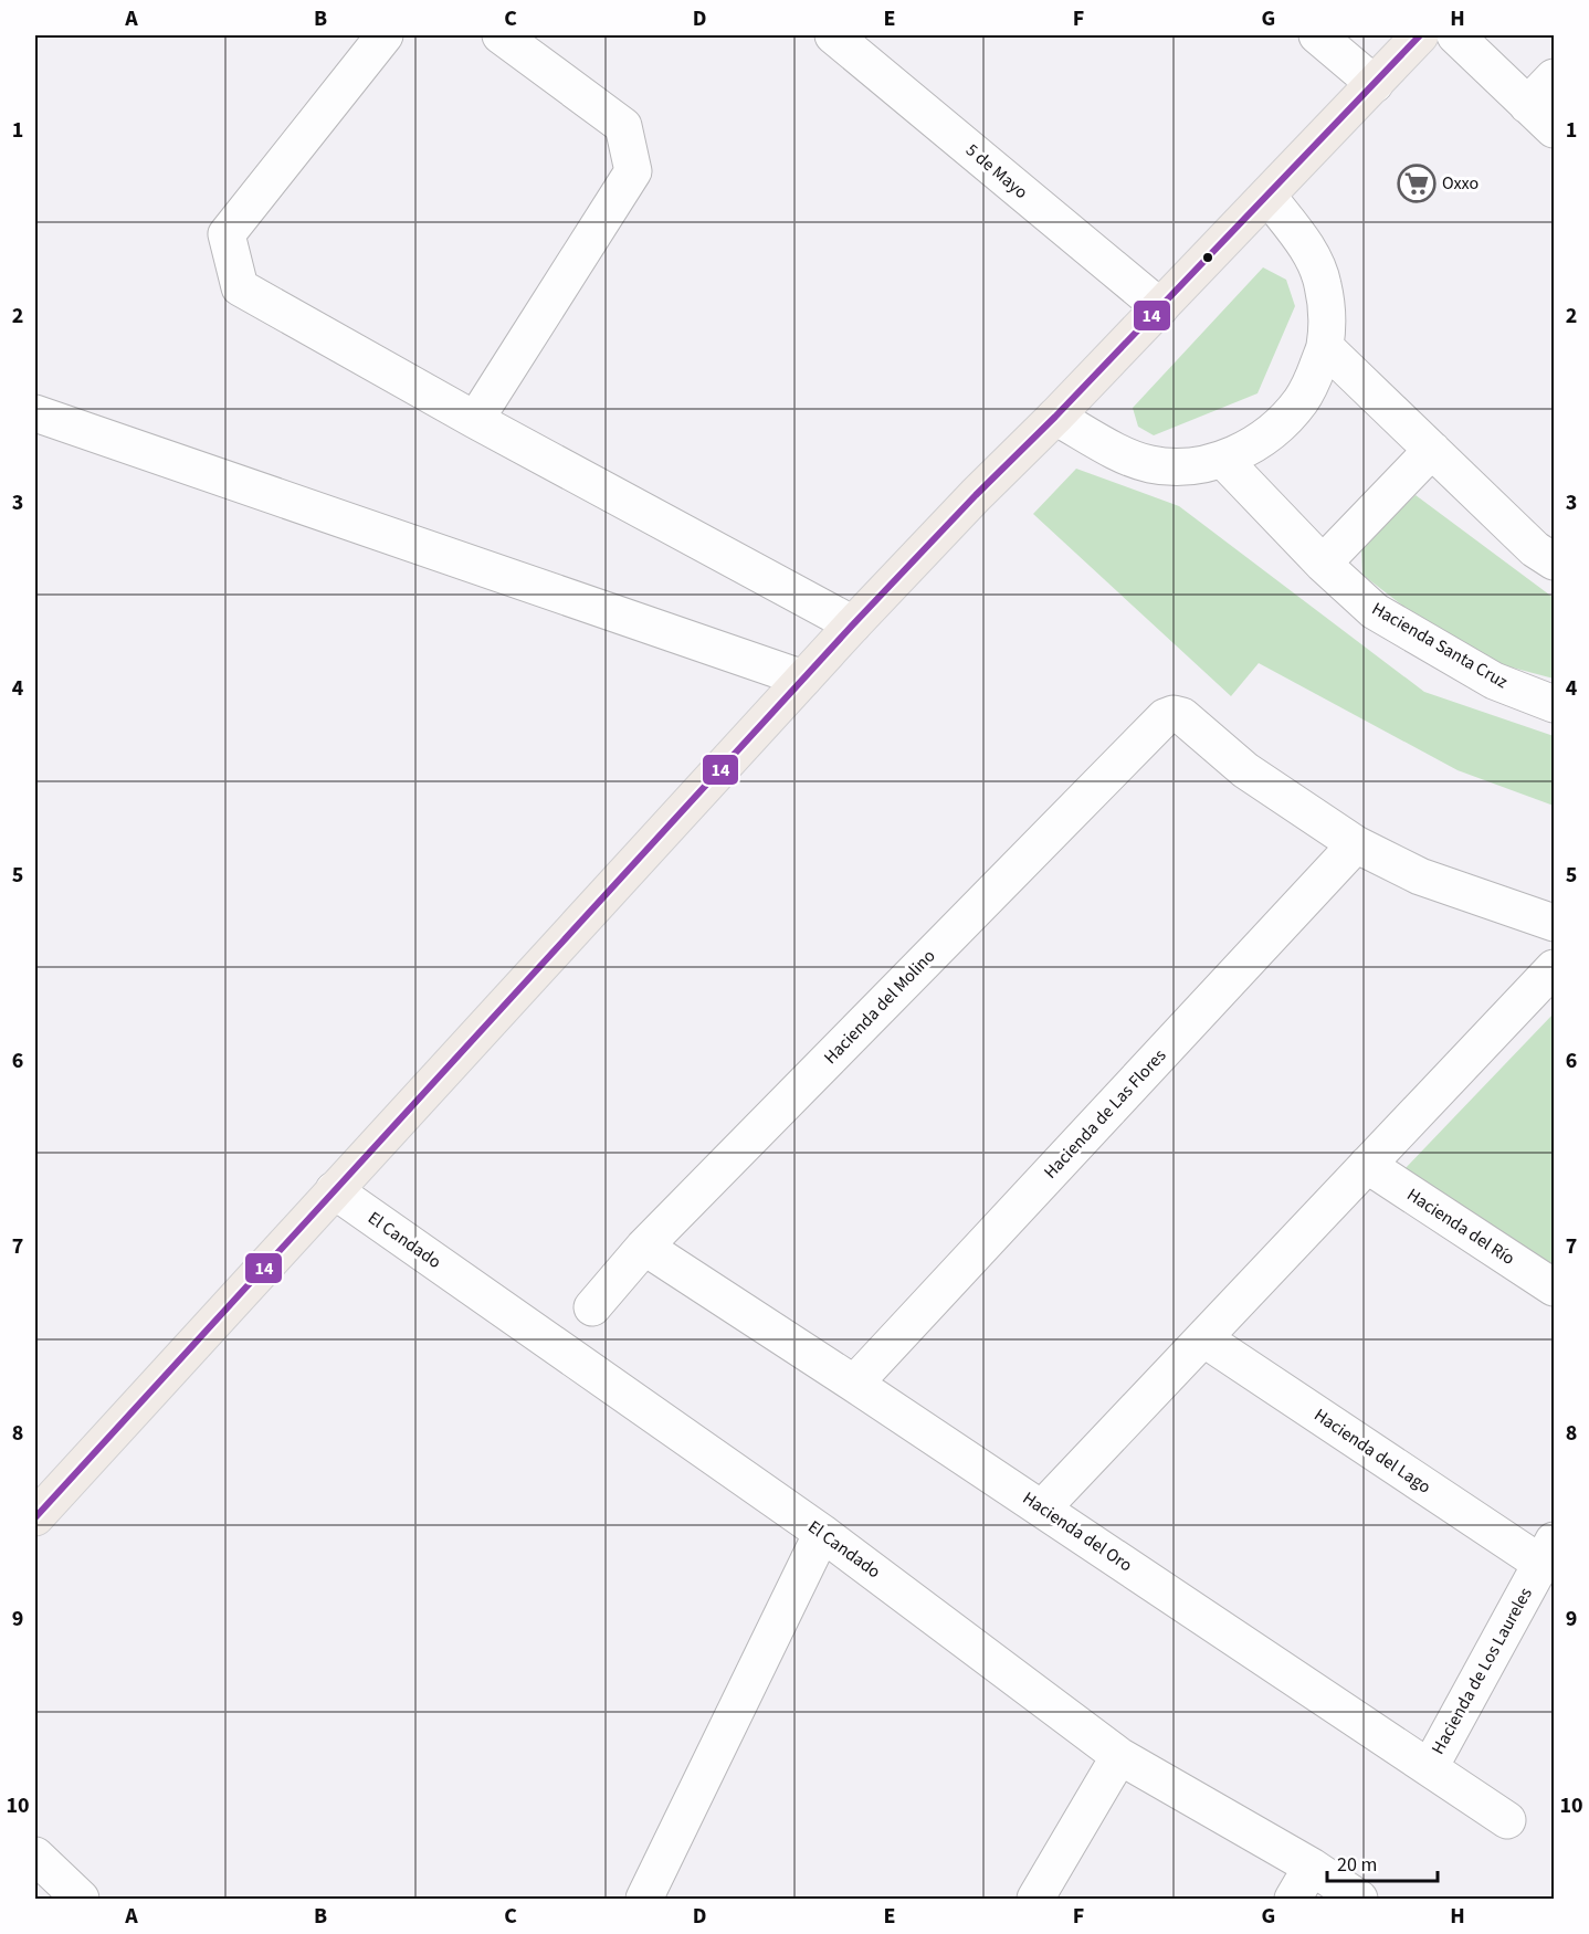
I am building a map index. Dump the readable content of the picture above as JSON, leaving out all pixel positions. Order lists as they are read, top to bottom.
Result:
{
  "streets": {
    "street": [
      "5 de Mayo",
      "Hacienda Santa Cruz",
      "Hacienda del Molino",
      "Hacienda de Las Flores",
      "Hacienda del Río",
      "El Candado",
      "Hacienda del Lago",
      "Hacienda del Oro",
      "Hacienda de Los Laureles"
    ]
  },
  "crossings": [
    ["Hacienda del Molino", "Hacienda de Las Flores"],
    ["Hacienda del Molino", "Hacienda del Oro"],
    ["Hacienda de Las Flores", "Hacienda del Oro"],
    ["Hacienda del Lago", "Hacienda de Los Laureles"],
    ["Hacienda del Oro", "Hacienda de Los Laureles"]
  ],
  "places": {
    "supermarket": ["Oxxo"]
  },
  "lines": ["transit line 14"],
  "scale_bar": "20 m",
  "grid": {
    "columns": [
      "A",
      "B",
      "C",
      "D",
      "E",
      "F",
      "G",
      "H"
    ],
    "rows": [
      "1",
      "2",
      "3",
      "4",
      "5",
      "6",
      "7",
      "8",
      "9",
      "10"
    ]
  }
}
